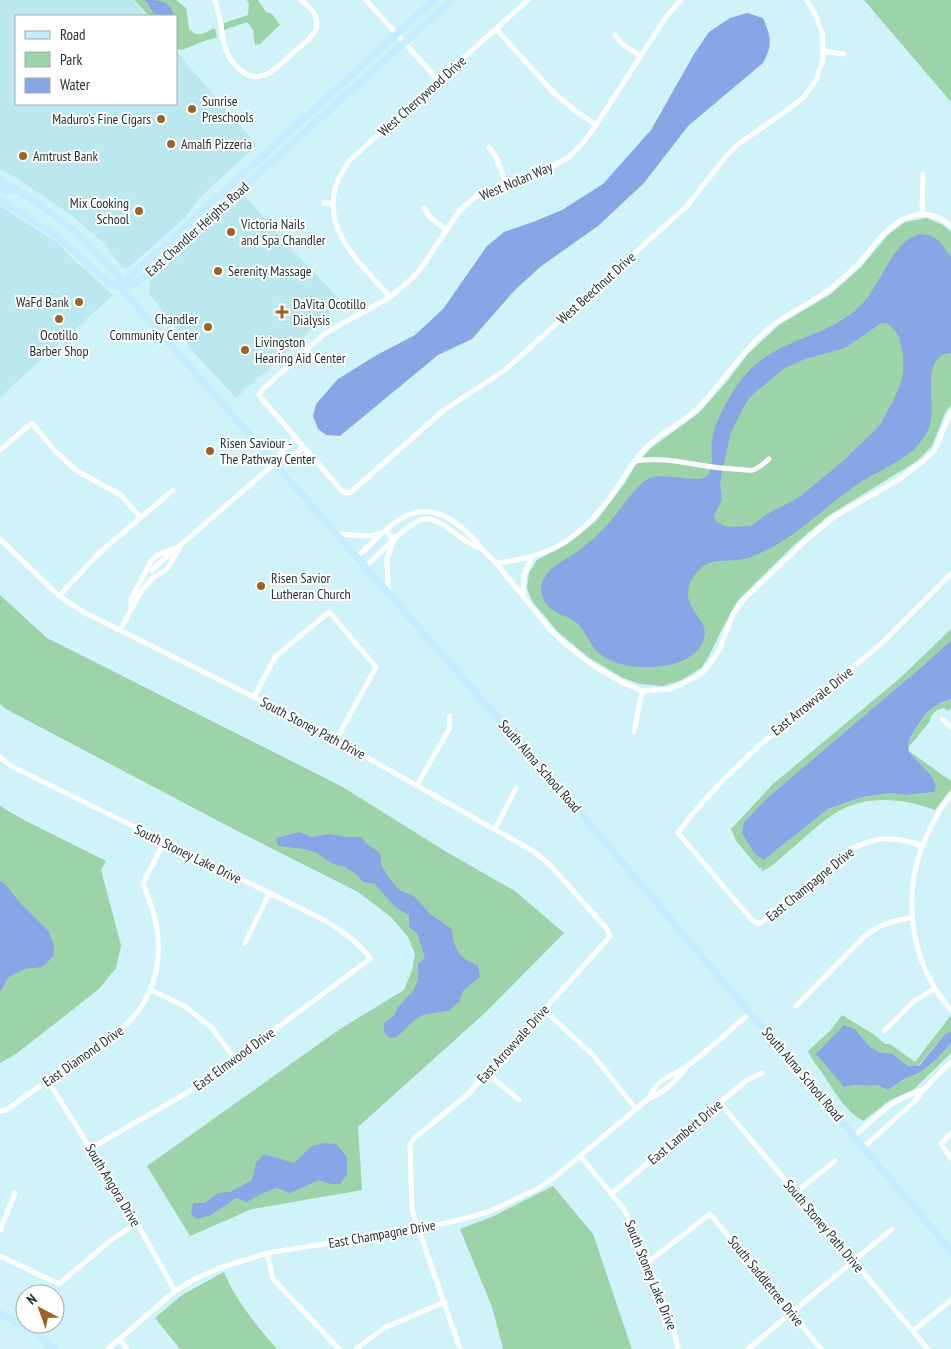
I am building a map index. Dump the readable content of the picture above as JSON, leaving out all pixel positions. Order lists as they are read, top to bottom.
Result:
{
  "streets": {
    "main road": ["East Chandler Heights Road", "South Alma School Road"],
    "street": [
      "West Cherrywood Drive",
      "West Nolan Way",
      "West Beechnut Drive",
      "East Arrowvale Drive",
      "South Stoney Path Drive",
      "South Stoney Lake Drive",
      "East Champagne Drive",
      "East Diamond Drive",
      "East Elmwood Drive",
      "East Lambert Drive",
      "South Angora Drive",
      "South Saddletree Drive"
    ]
  },
  "crossings": [
    ["East Chandler Heights Road", "South Alma School Road"],
    ["East Arrowvale Drive", "South Stoney Path Drive"],
    ["East Arrowvale Drive", "East Champagne Drive"],
    ["South Stoney Path Drive", "East Lambert Drive"],
    ["South Alma School Road", "East Champagne Drive"],
    ["South Stoney Lake Drive", "East Champagne Drive"],
    ["South Stoney Lake Drive", "East Diamond Drive"],
    ["South Stoney Lake Drive", "East Elmwood Drive"],
    ["South Stoney Lake Drive", "East Lambert Drive"],
    ["South Stoney Lake Drive", "South Saddletree Drive"],
    ["East Champagne Drive", "South Angora Drive"],
    ["East Diamond Drive", "South Angora Drive"],
    ["East Elmwood Drive", "South Angora Drive"]
  ],
  "places": {
    "other": [
      "Sunrise Preschools",
      "Maduro's Fine Cigars",
      "Amalfi Pizzeria",
      "Amtrust Bank",
      "Mix Cooking School",
      "Victoria Nails and Spa Chandler",
      "Serenity Massage",
      "WaFd Bank",
      "Ocotillo Barber Shop",
      "Chandler Community Center",
      "Livingston Hearing Aid Center",
      "Risen Saviour - The Pathway Center",
      "Risen Savior Lutheran Church"
    ],
    "health": ["DaVita Ocotillo Dialysis"]
  },
  "legend": ["Road", "Park", "Water"],
  "north": "top left"
}
